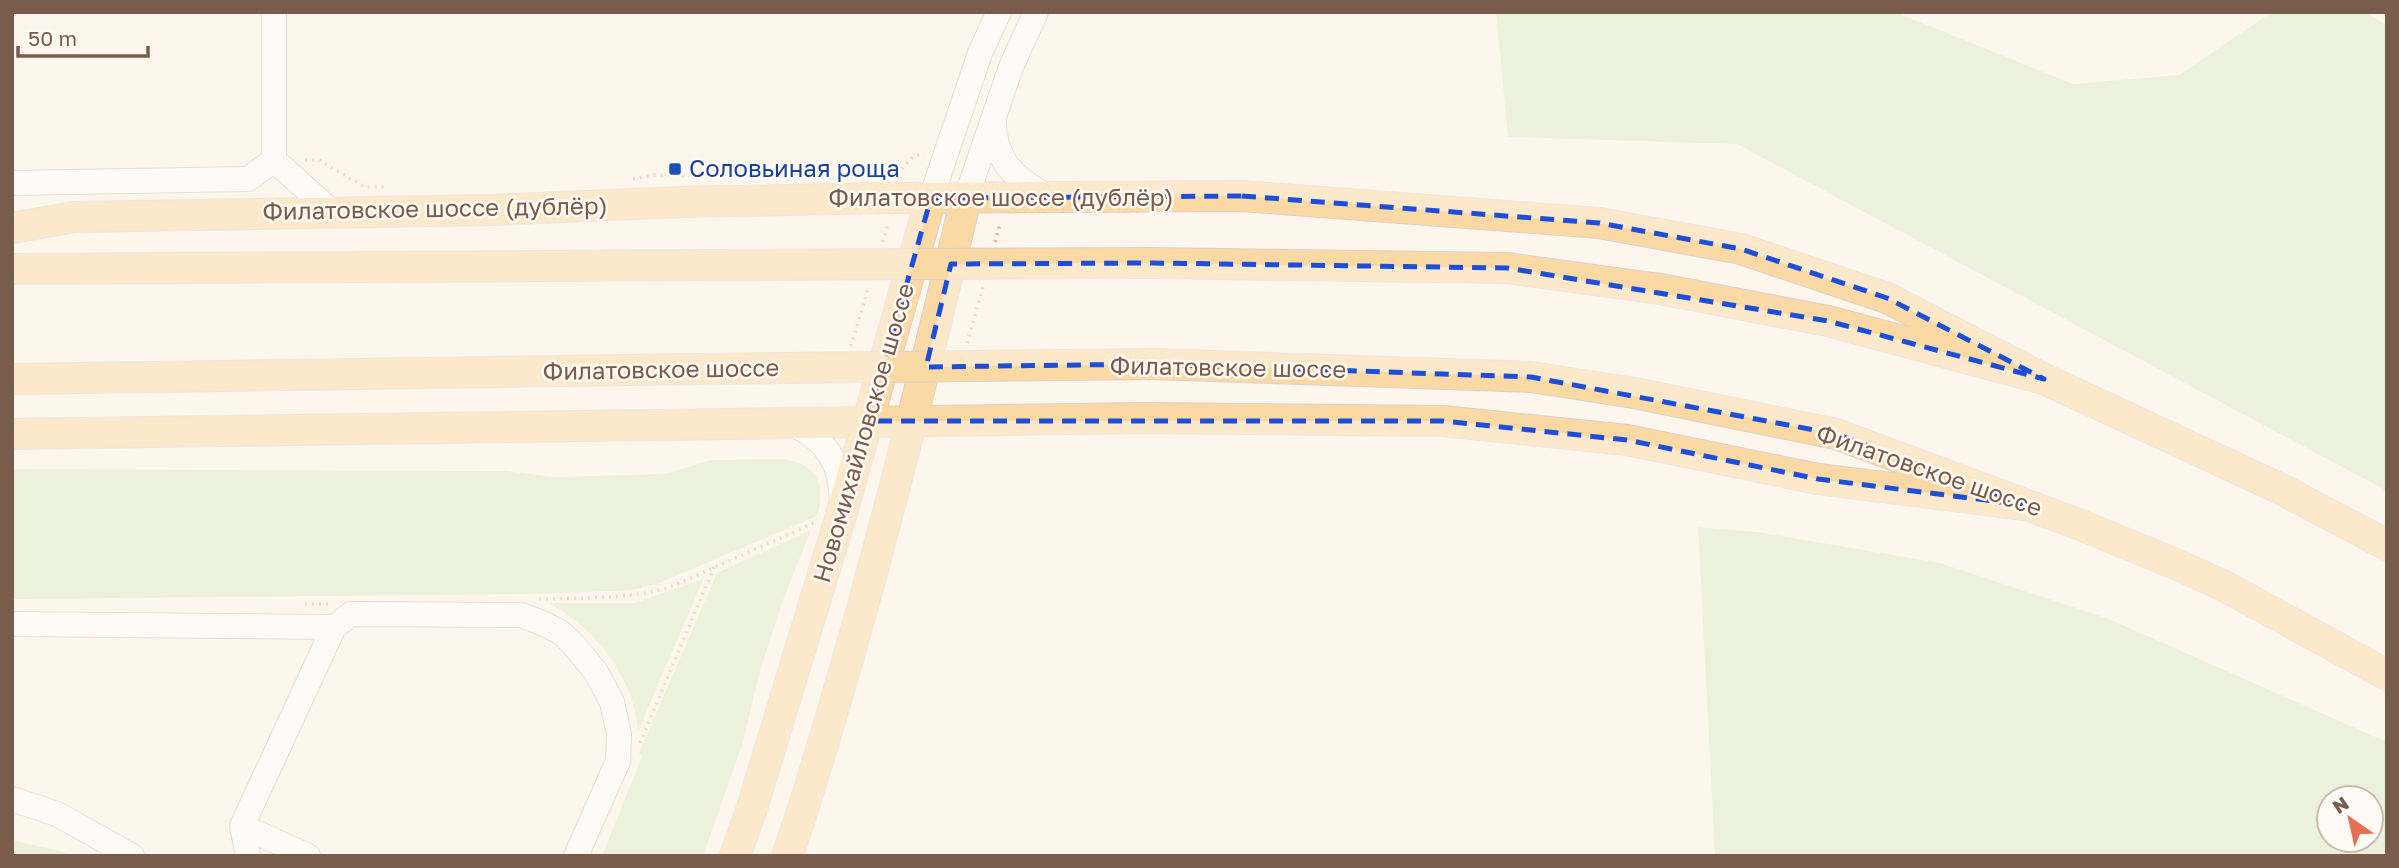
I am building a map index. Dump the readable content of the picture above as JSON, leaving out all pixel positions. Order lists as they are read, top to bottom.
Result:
{
  "streets": {
    "main road": ["Филатовское шоссе (дублёр)", "Филатовское шоссе", "Новомихайловское шоссе"]
  },
  "crossings": [
    ["Филатовское шоссе (дублёр)", "Новомихайловское шоссе"]
  ],
  "places": {
    "transit": ["Соловьиная роща"]
  },
  "scale_bar": "50 m",
  "north": "top left"
}
